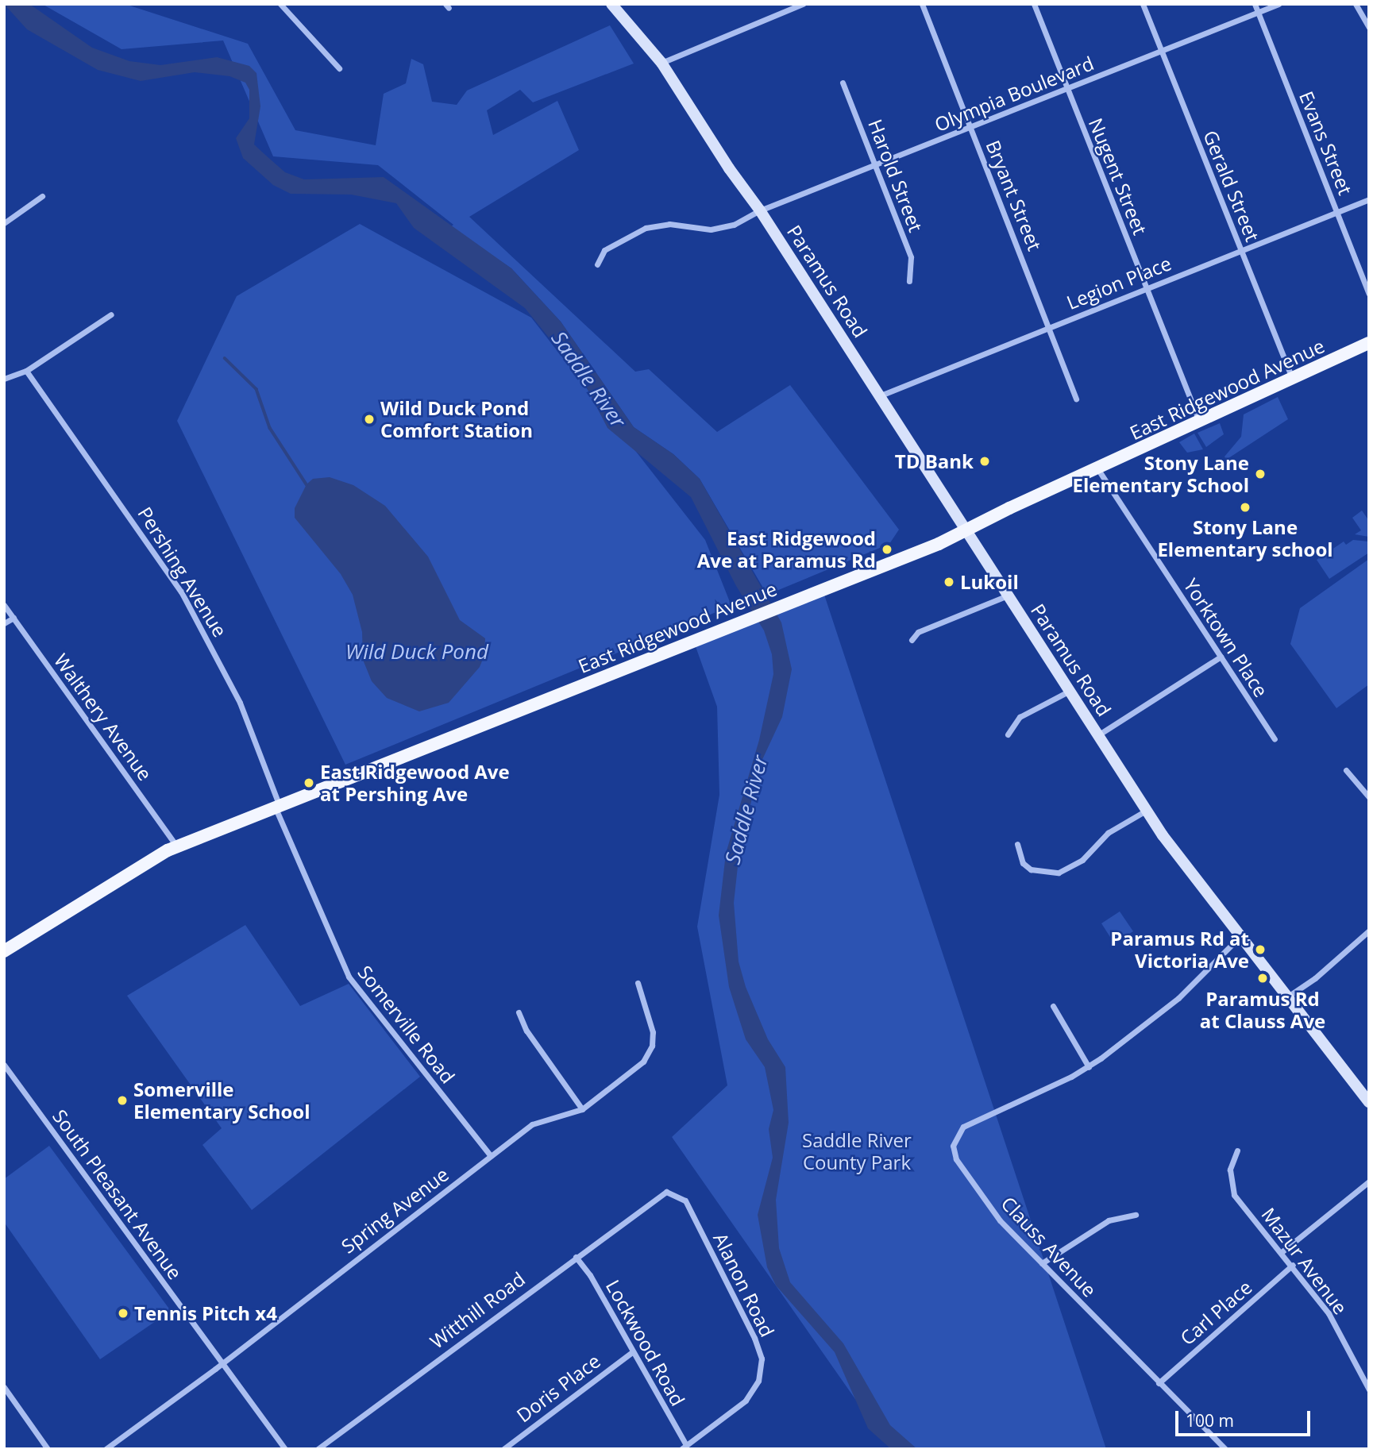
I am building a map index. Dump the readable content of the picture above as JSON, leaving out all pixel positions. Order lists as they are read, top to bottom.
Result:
{
  "streets": {
    "main road": ["Paramus Road", "East Ridgewood Avenue"],
    "street": [
      "Olympia Boulevard",
      "Evans Street",
      "Harold Street",
      "Nugent Street",
      "Gerald Street",
      "Bryant Street",
      "Legion Place",
      "Pershing Avenue",
      "Yorktown Place",
      "Walthery Avenue",
      "Somerville Road",
      "South Pleasant Avenue",
      "Spring Avenue",
      "Clauss Avenue",
      "Mazur Avenue",
      "Alanon Road",
      "Witthill Road",
      "Carl Place",
      "Lockwood Road",
      "Doris Place"
    ]
  },
  "crossings": [
    ["Olympia Boulevard", "Evans Street"],
    ["Olympia Boulevard", "Harold Street"],
    ["Olympia Boulevard", "Nugent Street"],
    ["Olympia Boulevard", "Gerald Street"],
    ["Olympia Boulevard", "Bryant Street"],
    ["Olympia Boulevard", "Paramus Road"],
    ["Evans Street", "Legion Place"],
    ["Nugent Street", "Legion Place"],
    ["Nugent Street", "East Ridgewood Avenue"],
    ["Gerald Street", "Legion Place"],
    ["Gerald Street", "East Ridgewood Avenue"],
    ["Bryant Street", "Legion Place"],
    ["Paramus Road", "Legion Place"],
    ["Paramus Road", "East Ridgewood Avenue"],
    ["Paramus Road", "Clauss Avenue"],
    ["East Ridgewood Avenue", "Pershing Avenue"],
    ["East Ridgewood Avenue", "Yorktown Place"],
    ["East Ridgewood Avenue", "Walthery Avenue"],
    ["East Ridgewood Avenue", "Somerville Road"],
    ["Pershing Avenue", "Somerville Road"],
    ["Somerville Road", "Spring Avenue"],
    ["South Pleasant Avenue", "Spring Avenue"],
    ["Clauss Avenue", "Carl Place"],
    ["Mazur Avenue", "Carl Place"],
    ["Alanon Road", "Witthill Road"],
    ["Alanon Road", "Lockwood Road"],
    ["Witthill Road", "Lockwood Road"],
    ["Lockwood Road", "Doris Place"]
  ],
  "water": ["Saddle River", "Wild Duck Pond"],
  "parks": ["Saddle River County Park"],
  "places": [
    "Wild Duck Pond Comfort Station",
    "TD Bank",
    "Stony Lane Elementary School",
    "Stony Lane Elementary school",
    "East Ridgewood Ave at Paramus Rd",
    "Lukoil",
    "East Ridgewood Ave at Pershing Ave",
    "Paramus Rd at Victoria Ave",
    "Paramus Rd at Clauss Ave",
    "Somerville Elementary School",
    "Tennis Pitch x4"
  ],
  "scale_bar": "100 m"
}
